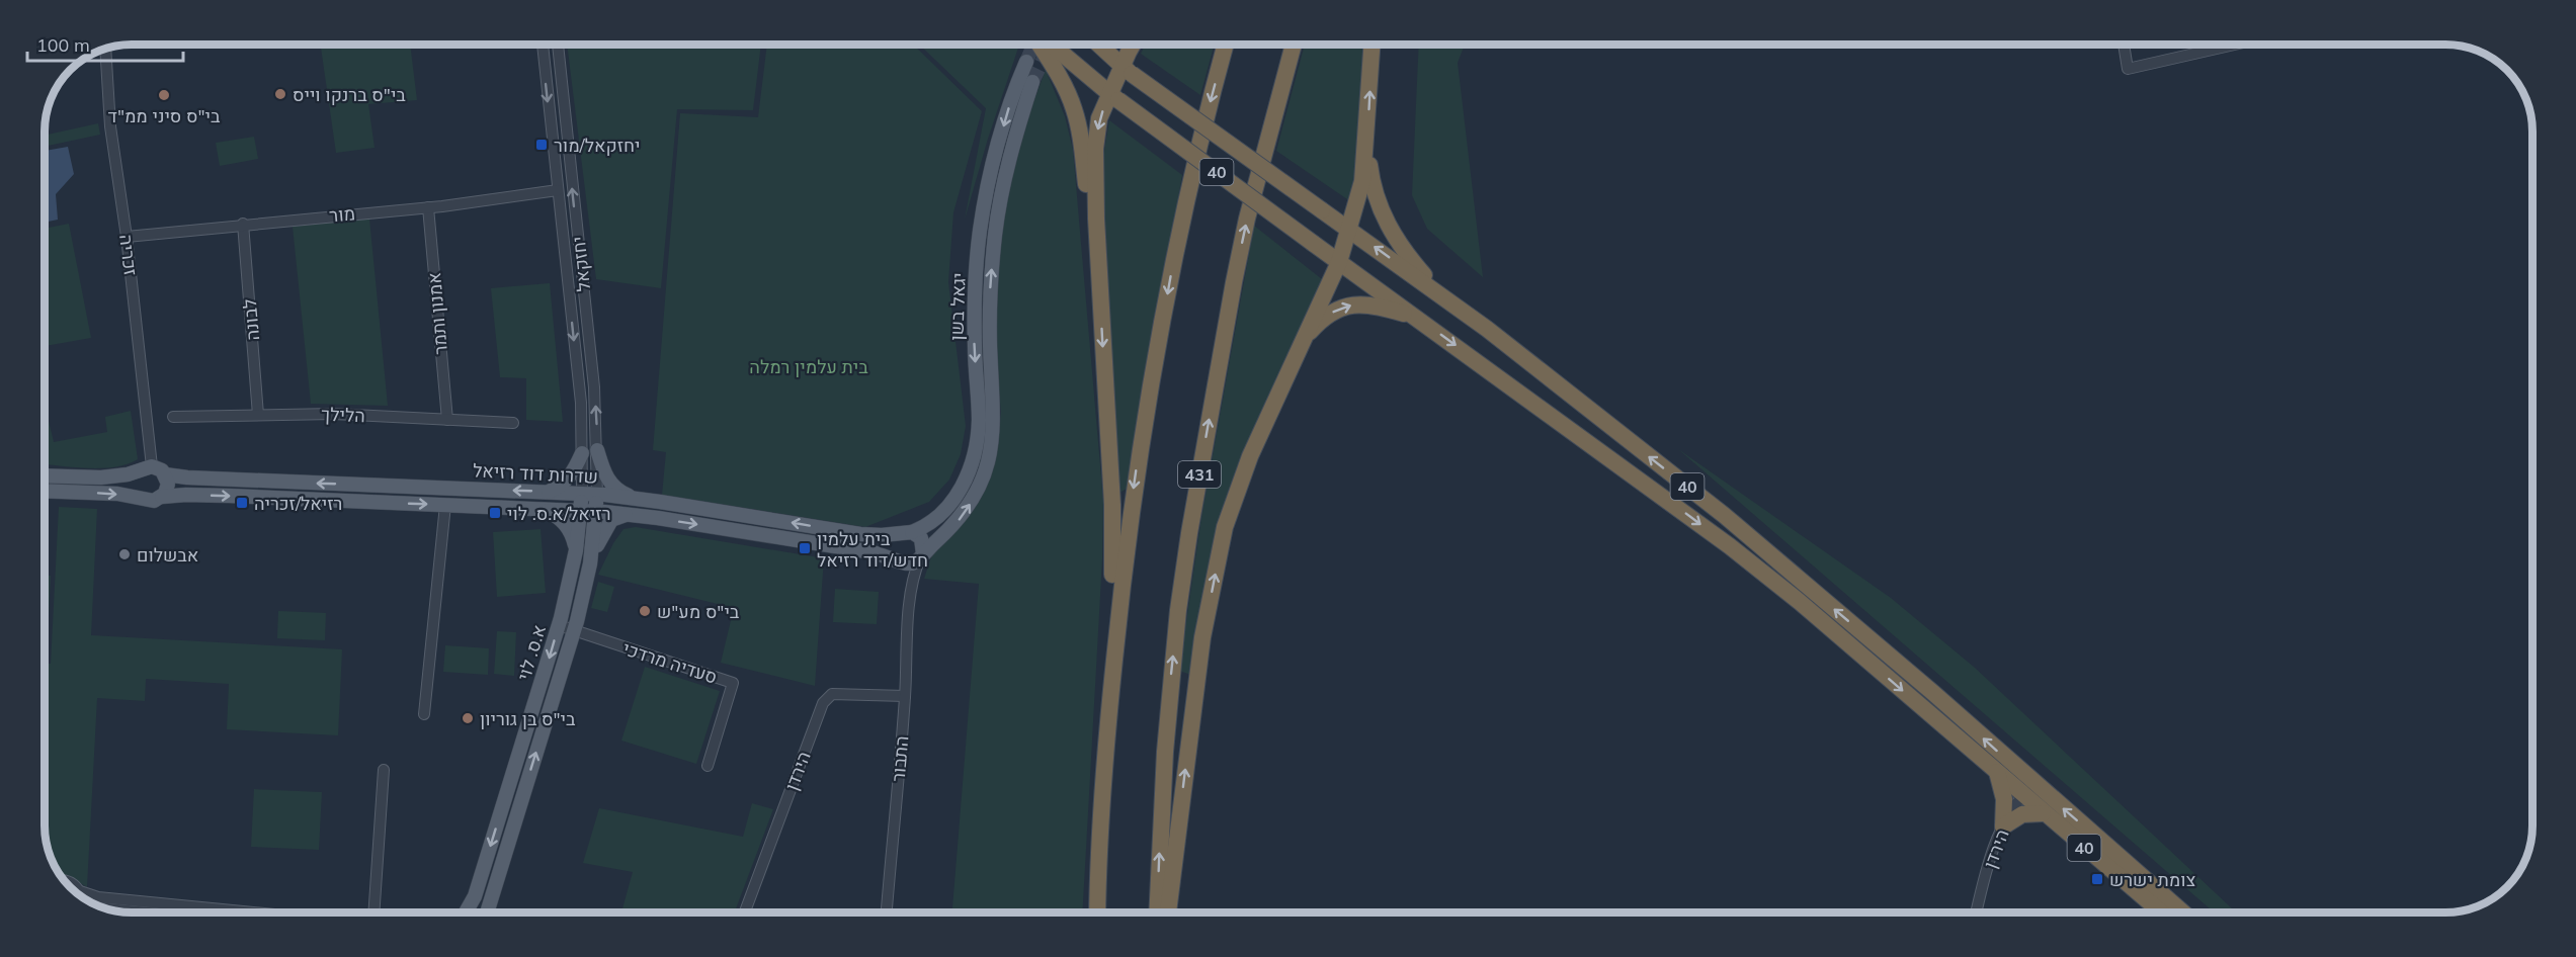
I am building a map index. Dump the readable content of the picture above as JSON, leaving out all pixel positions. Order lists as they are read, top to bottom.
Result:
{
  "streets": {
    "highway": ["40", "431"],
    "main road": ["יגאל בשן", "שדרות דוד רזיאל", "א.ס. לוי"],
    "street": [
      "מור",
      "זכריה",
      "יחזקאל",
      "אמנון ותמר",
      "לבונה",
      "הלילך",
      "סעדיה מרדכי",
      "התבור",
      "הירדן"
    ]
  },
  "crossings": [
    ["40", "הירדן"],
    ["מור", "זכריה"],
    ["מור", "יחזקאל"],
    ["מור", "אמנון ותמר"],
    ["מור", "לבונה"],
    ["זכריה", "שדרות דוד רזיאל"],
    ["יחזקאל", "שדרות דוד רזיאל"],
    ["יחזקאל", "א.ס. לוי"],
    ["יגאל בשן", "שדרות דוד רזיאל"],
    ["יגאל בשן", "התבור"],
    ["אמנון ותמר", "הלילך"],
    ["לבונה", "הלילך"],
    ["שדרות דוד רזיאל", "א.ס. לוי"],
    ["שדרות דוד רזיאל", "התבור"],
    ["א.ס. לוי", "סעדיה מרדכי"],
    ["התבור", "הירדן"]
  ],
  "parks": ["בית עלמין רמלה"],
  "places": {
    "other": [
      "בי\"ס ברנקו וייס",
      "בי\"ס סיני ממ\"ד",
      "אבשלום",
      "בי\"ס מע\"ש",
      "בי\"ס בן גוריון"
    ],
    "transit": [
      "יחזקאל/מור",
      "רזיאל/זכריה",
      "רזיאל/א.ס. לוי",
      "בית עלמין חדש/דוד רזיאל",
      "צומת ישרש"
    ]
  },
  "scale_bar": "100 m"
}
